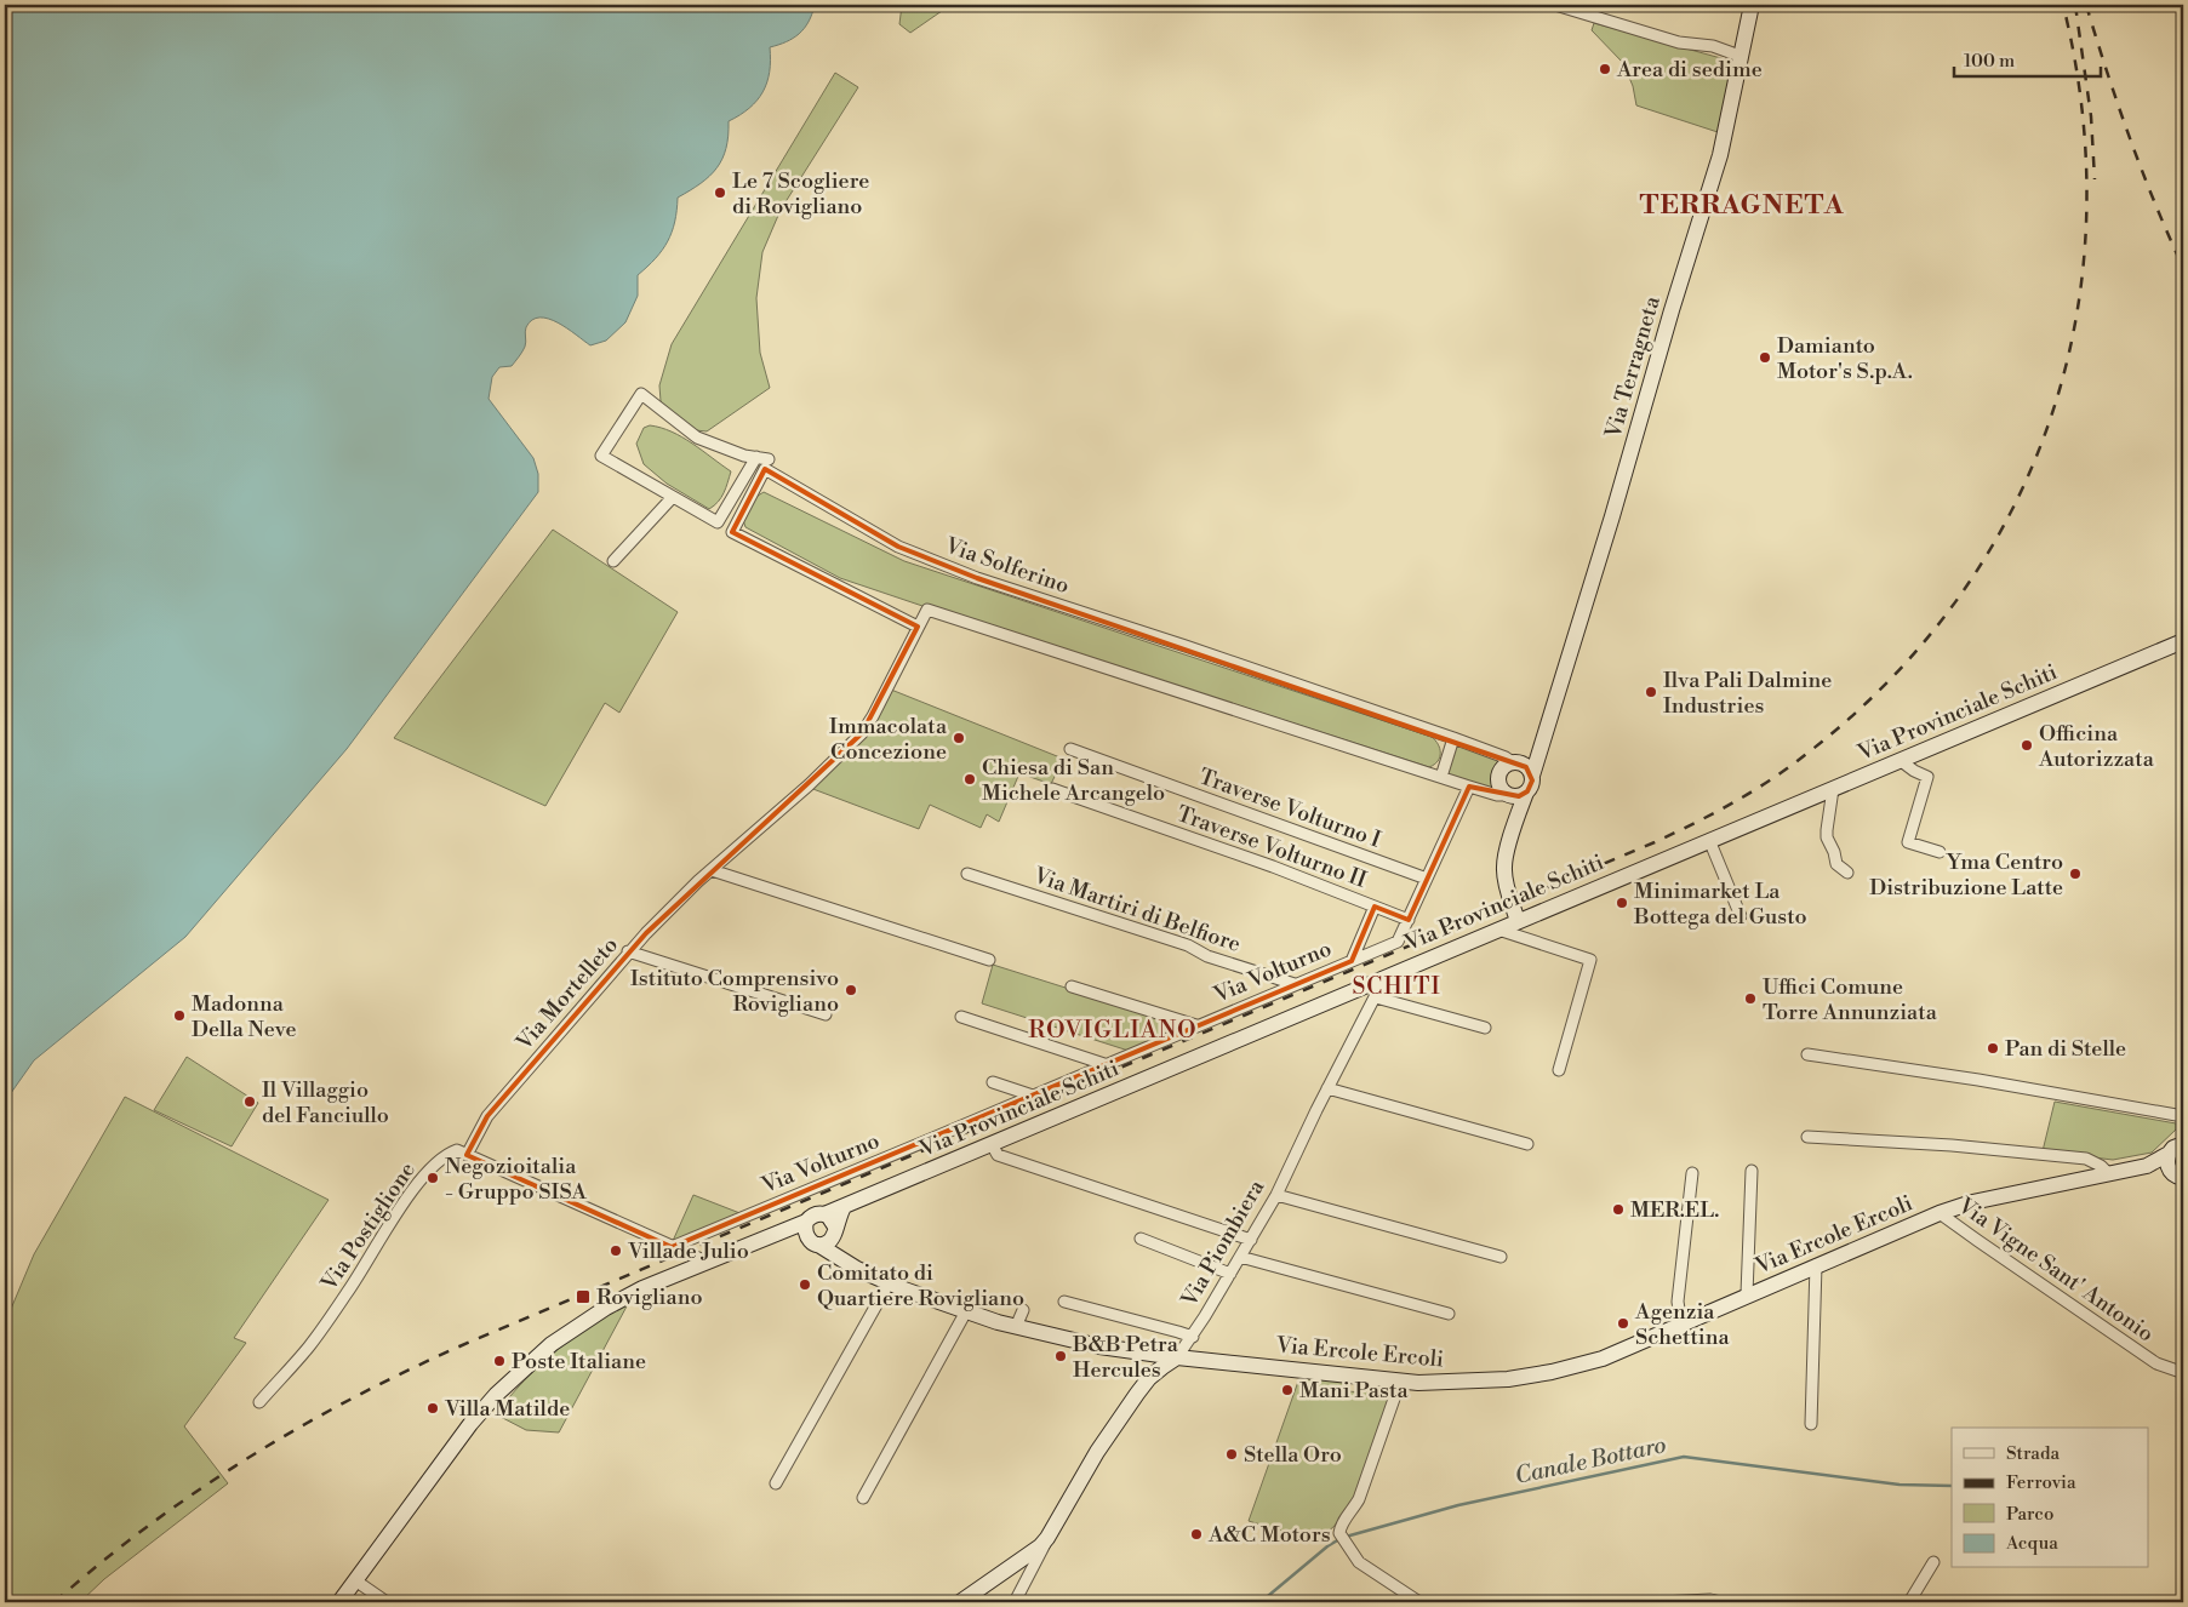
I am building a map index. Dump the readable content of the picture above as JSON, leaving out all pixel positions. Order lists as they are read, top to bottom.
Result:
{
  "streets": {
    "street": [
      "Via Terragneta",
      "Via Solferino",
      "Via Provinciale Schiti",
      "Traverse Volturno I",
      "Traverse Volturno II",
      "Via Martiri di Belfiore",
      "Via Volturno",
      "Via Mortelleto",
      "Via Postiglione",
      "Via Ercole Ercoli",
      "Via Piombiera",
      "Via Vigne Sant' Antonio"
    ]
  },
  "crossings": [
    ["Via Terragneta", "Via Solferino"],
    ["Via Solferino", "Via Mortelleto"],
    ["Via Provinciale Schiti", "Via Ercole Ercoli"],
    ["Via Provinciale Schiti", "Via Piombiera"],
    ["Traverse Volturno I", "Via Volturno"],
    ["Traverse Volturno II", "Via Volturno"],
    ["Via Martiri di Belfiore", "Via Volturno"],
    ["Via Mortelleto", "Via Postiglione"],
    ["Via Ercole Ercoli", "Via Piombiera"],
    ["Via Ercole Ercoli", "Via Vigne Sant' Antonio"]
  ],
  "districts": ["TERRAGNETA", "SCHITI", "ROVIGLIANO"],
  "water": ["Canale Bottaro"],
  "places": {
    "other": [
      "Area di sedime",
      "Le 7 Scogliere di Rovigliano",
      "Damianto Motor's S.p.A.",
      "Ilva Pali Dalmine Industries",
      "Immacolata Concezione",
      "Officina Autorizzata",
      "Chiesa di San Michele Arcangelo",
      "Yma Centro Distribuzione Latte",
      "Minimarket La Bottega del Gusto",
      "Istituto Comprensivo Rovigliano",
      "Uffici Comune Torre Annunziata",
      "Madonna Della Neve",
      "Pan di Stelle",
      "Il Villaggio del Fanciullo",
      "Negozioitalia - Gruppo SISA",
      "MER.EL.",
      "Villade Julio",
      "Comitato di Quartiere Rovigliano",
      "Agenzia Schettina",
      "B&B Petra Hercules",
      "Poste Italiane",
      "Mani Pasta",
      "Villa Matilde",
      "Stella Oro",
      "A&C Motors"
    ],
    "transit": ["Rovigliano"]
  },
  "legend": [
    "Strada",
    "Ferrovia",
    "Parco",
    "Acqua"
  ],
  "scale_bar": "100 m"
}
